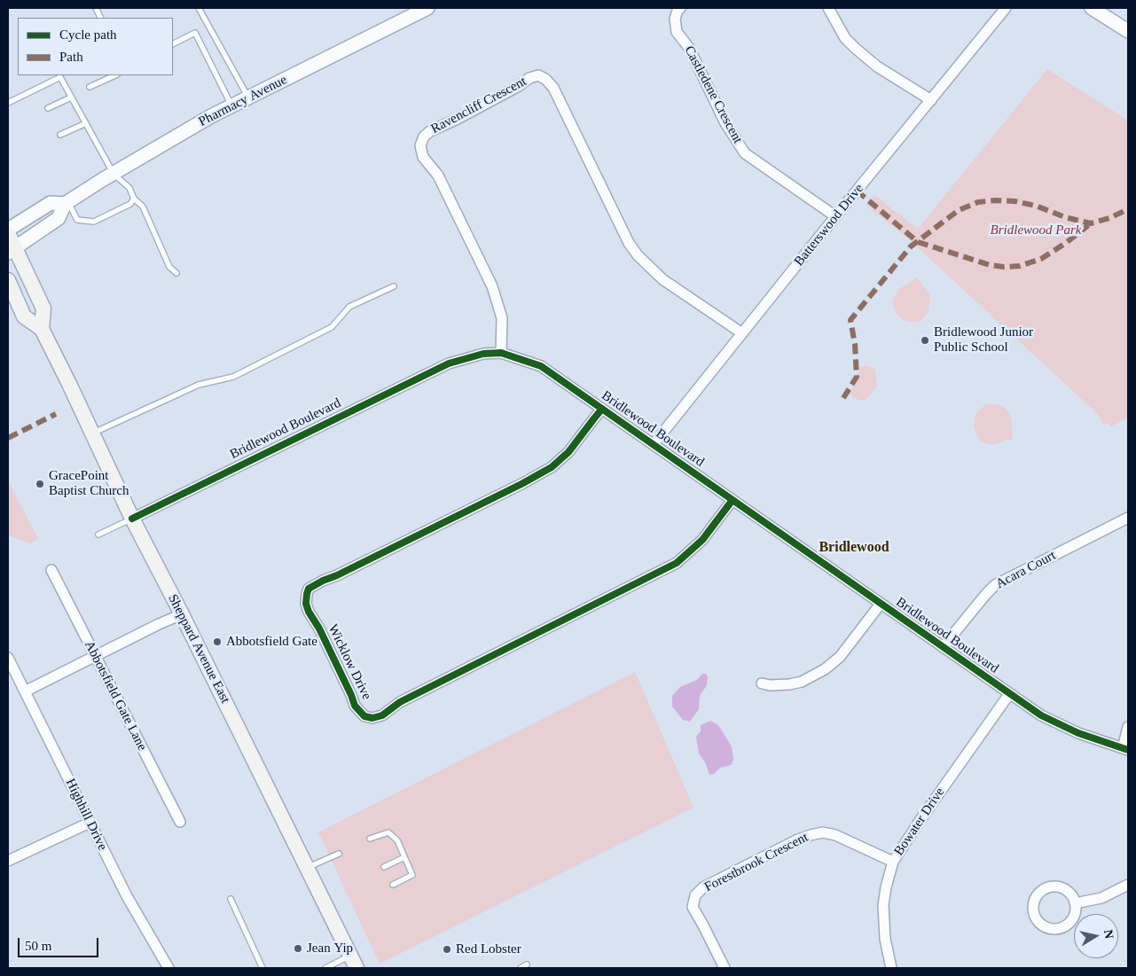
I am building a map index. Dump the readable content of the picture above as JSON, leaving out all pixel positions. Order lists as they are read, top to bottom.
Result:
{
  "streets": {
    "main road": ["Sheppard Avenue East"],
    "street": [
      "Castledene Crescent",
      "Pharmacy Avenue",
      "Ravencliff Crescent",
      "Batterswood Drive",
      "Bridlewood Boulevard",
      "Acara Court",
      "Wicklow Drive",
      "Abbotsfield Gate Lane",
      "Highhill Drive",
      "Bowater Drive",
      "Forestbrook Crescent"
    ]
  },
  "crossings": [
    ["Castledene Crescent", "Batterswood Drive"],
    ["Pharmacy Avenue", "Sheppard Avenue East"],
    ["Ravencliff Crescent", "Batterswood Drive"],
    ["Ravencliff Crescent", "Bridlewood Boulevard"],
    ["Batterswood Drive", "Bridlewood Boulevard"],
    ["Bridlewood Boulevard", "Acara Court"],
    ["Bridlewood Boulevard", "Sheppard Avenue East"],
    ["Bridlewood Boulevard", "Wicklow Drive"],
    ["Bridlewood Boulevard", "Bowater Drive"],
    ["Bowater Drive", "Forestbrook Crescent"]
  ],
  "districts": ["Bridlewood"],
  "parks": ["Bridlewood Park"],
  "places": [
    "Bridlewood Junior Public School",
    "GracePoint Baptist Church",
    "Abbotsfield Gate",
    "Jean Yip",
    "Red Lobster"
  ],
  "legend": ["Cycle path", "Path"],
  "scale_bar": "50 m",
  "north": "right"
}
